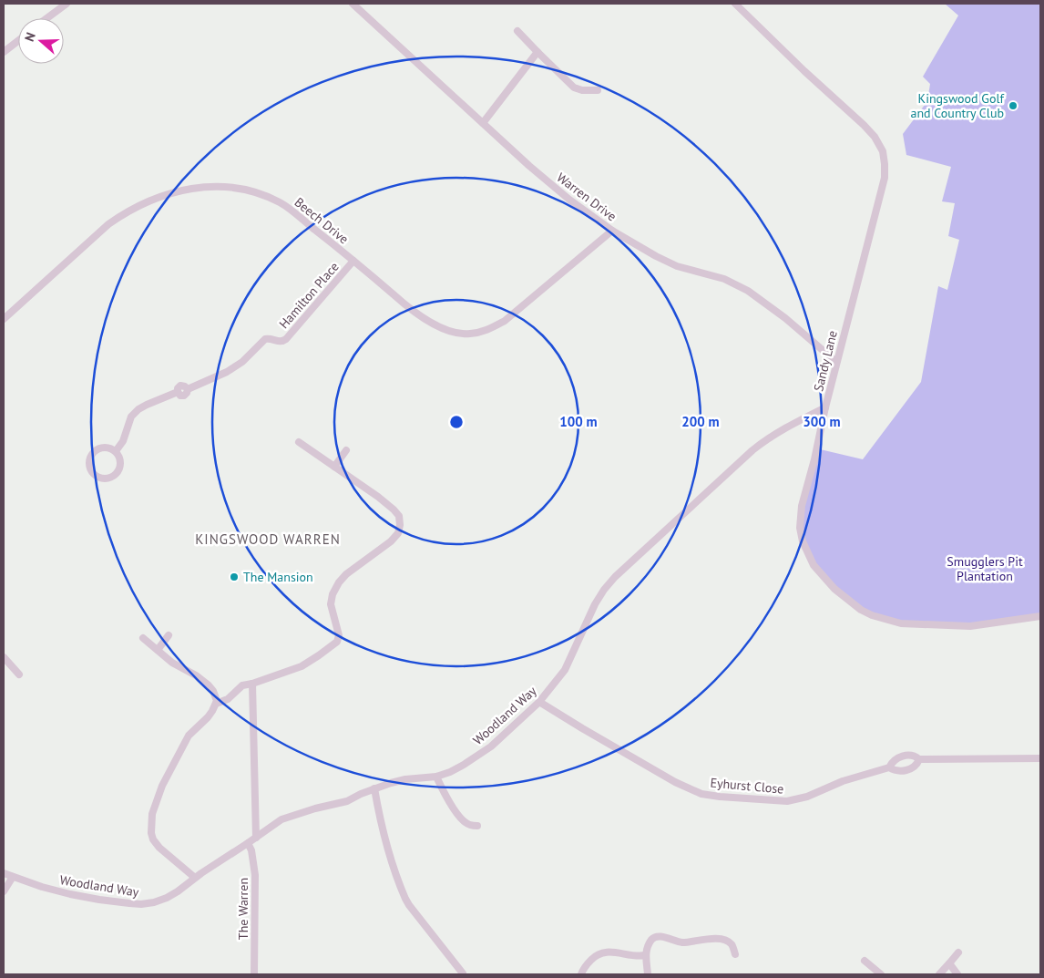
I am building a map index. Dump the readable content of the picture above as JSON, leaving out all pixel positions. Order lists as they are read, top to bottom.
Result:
{
  "streets": {
    "street": [
      "Warren Drive",
      "Beech Drive",
      "Hamilton Place",
      "Sandy Lane",
      "Woodland Way",
      "Eyhurst Close",
      "The Warren"
    ]
  },
  "crossings": [
    ["Warren Drive", "Beech Drive"],
    ["Warren Drive", "Sandy Lane"],
    ["Beech Drive", "Hamilton Place"],
    ["Sandy Lane", "Woodland Way"],
    ["Woodland Way", "Eyhurst Close"],
    ["Woodland Way", "The Warren"]
  ],
  "districts": ["KINGSWOOD WARREN"],
  "parks": ["Smugglers Pit Plantation"],
  "places": ["Kingswood Golf and Country Club", "The Mansion"],
  "north": "left",
  "rings": ["100 m", "200 m", "300 m"]
}
